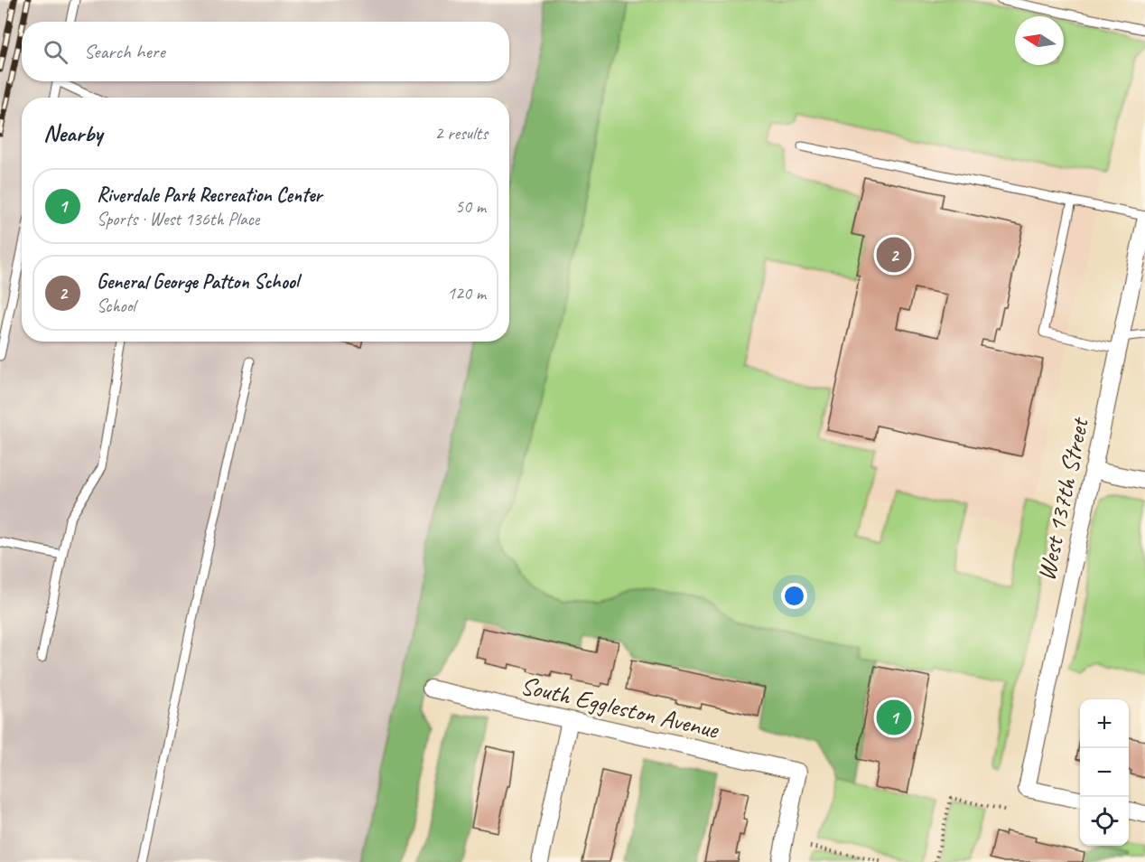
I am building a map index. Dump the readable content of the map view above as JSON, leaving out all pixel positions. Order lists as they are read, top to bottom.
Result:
{
  "streets": {
    "street": ["West 137th Street", "South Eggleston Avenue"]
  },
  "north": "left",
  "page": {
    "search": "Search here",
    "heading": ["Nearby", "2 results"],
    "list": [
      {
        "mark": "1",
        "name": "Riverdale Park Recreation Center",
        "note": "Sports · West 136th Place",
        "value": "50 m"
      },
      {
        "mark": "2",
        "name": "General George Patton School",
        "note": "School",
        "value": "120 m"
      }
    ],
    "pins": ["2", "1"],
    "map_buttons": ["+", "−"]
  }
}
